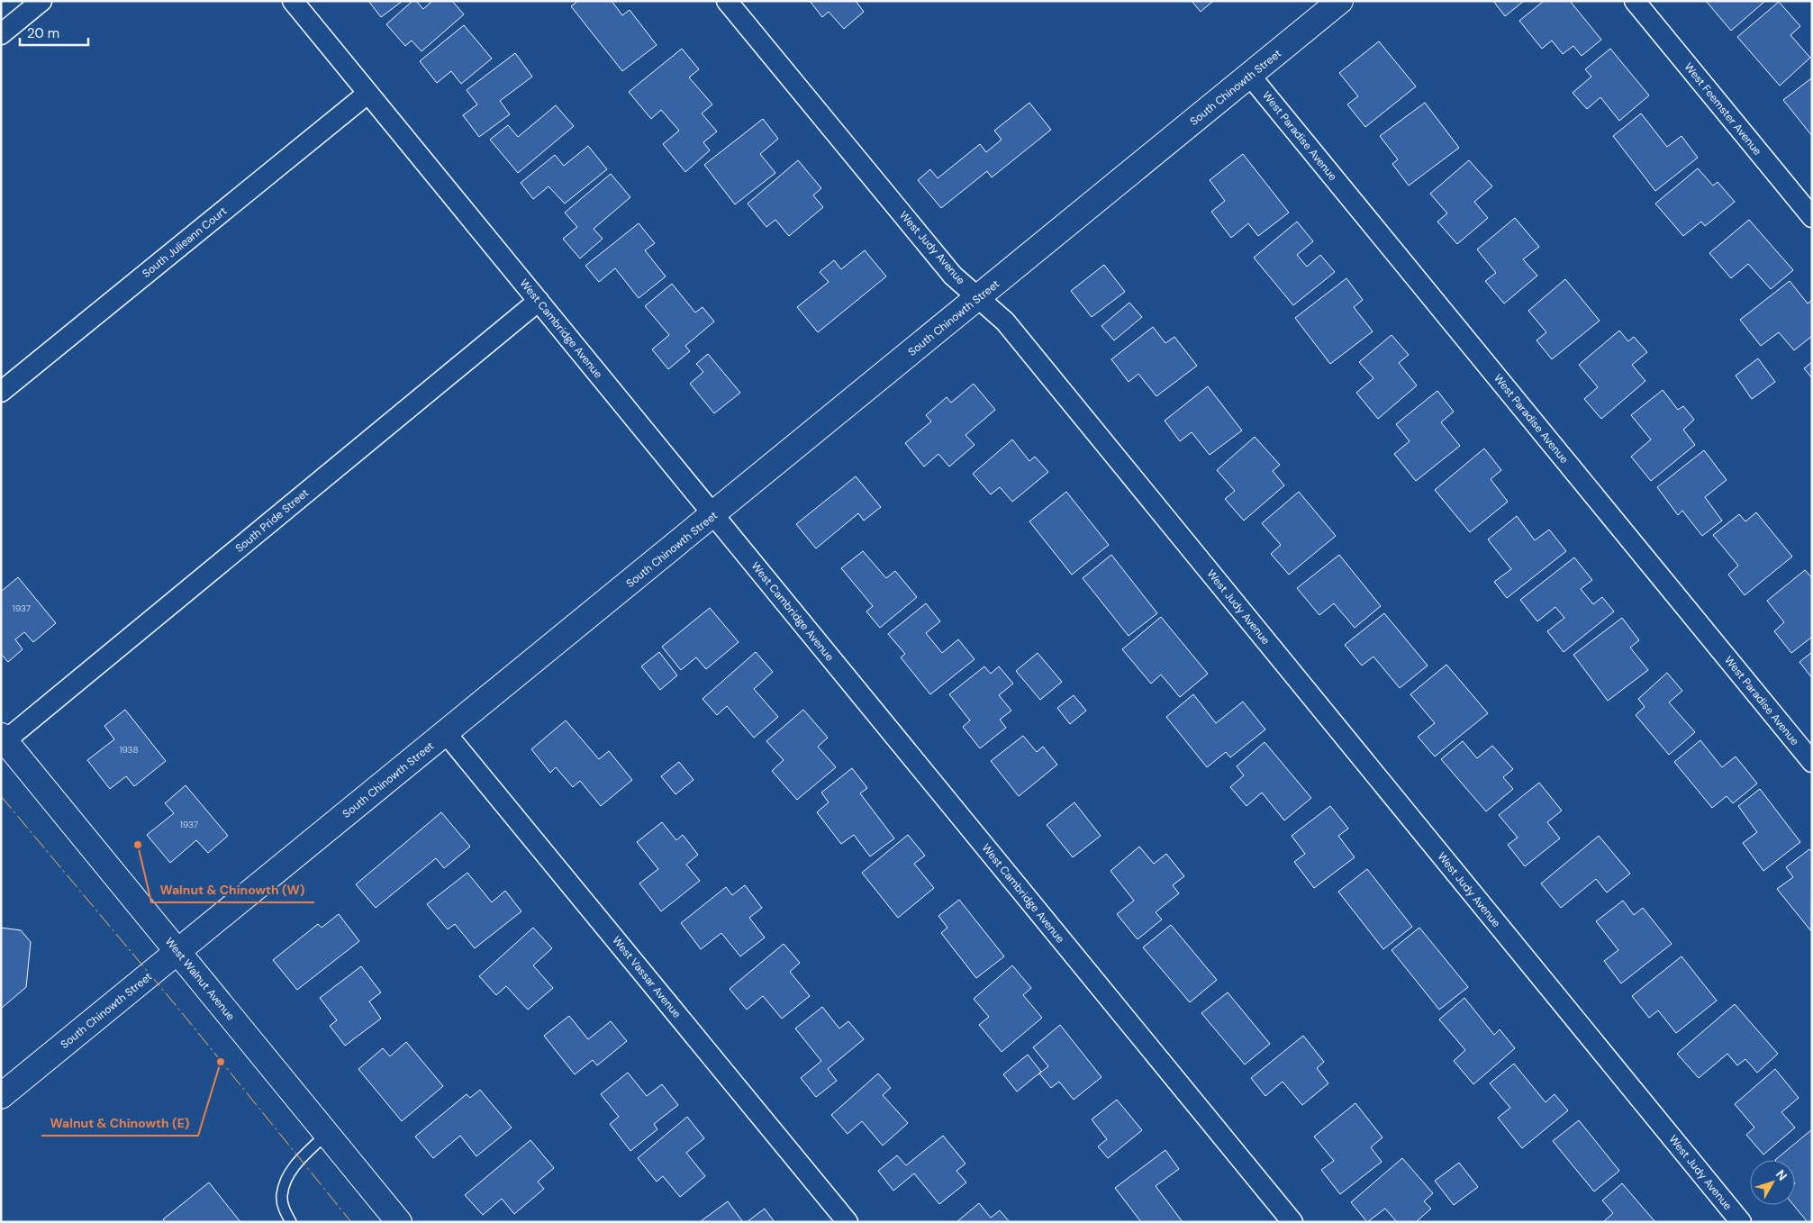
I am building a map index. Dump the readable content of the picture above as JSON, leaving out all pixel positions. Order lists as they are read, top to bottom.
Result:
{
  "streets": {
    "street": [
      "South Chinowth Street",
      "West Feemster Avenue",
      "West Paradise Avenue",
      "South Julieann Court",
      "West Judy Avenue",
      "West Cambridge Avenue",
      "South Pride Street",
      "West Vassar Avenue",
      "West Walnut Avenue"
    ]
  },
  "crossings": [
    ["South Chinowth Street", "West Paradise Avenue"],
    ["South Chinowth Street", "West Judy Avenue"],
    ["South Chinowth Street", "West Cambridge Avenue"],
    ["South Chinowth Street", "West Vassar Avenue"],
    ["South Chinowth Street", "West Walnut Avenue"],
    ["South Julieann Court", "West Cambridge Avenue"],
    ["West Cambridge Avenue", "South Pride Street"],
    ["South Pride Street", "West Walnut Avenue"]
  ],
  "places": ["Walnut & Chinowth (W)", "Walnut & Chinowth (E)"],
  "house_numbers": ["1937", "1938", "1937"],
  "scale_bar": "20 m",
  "north": "top right"
}
